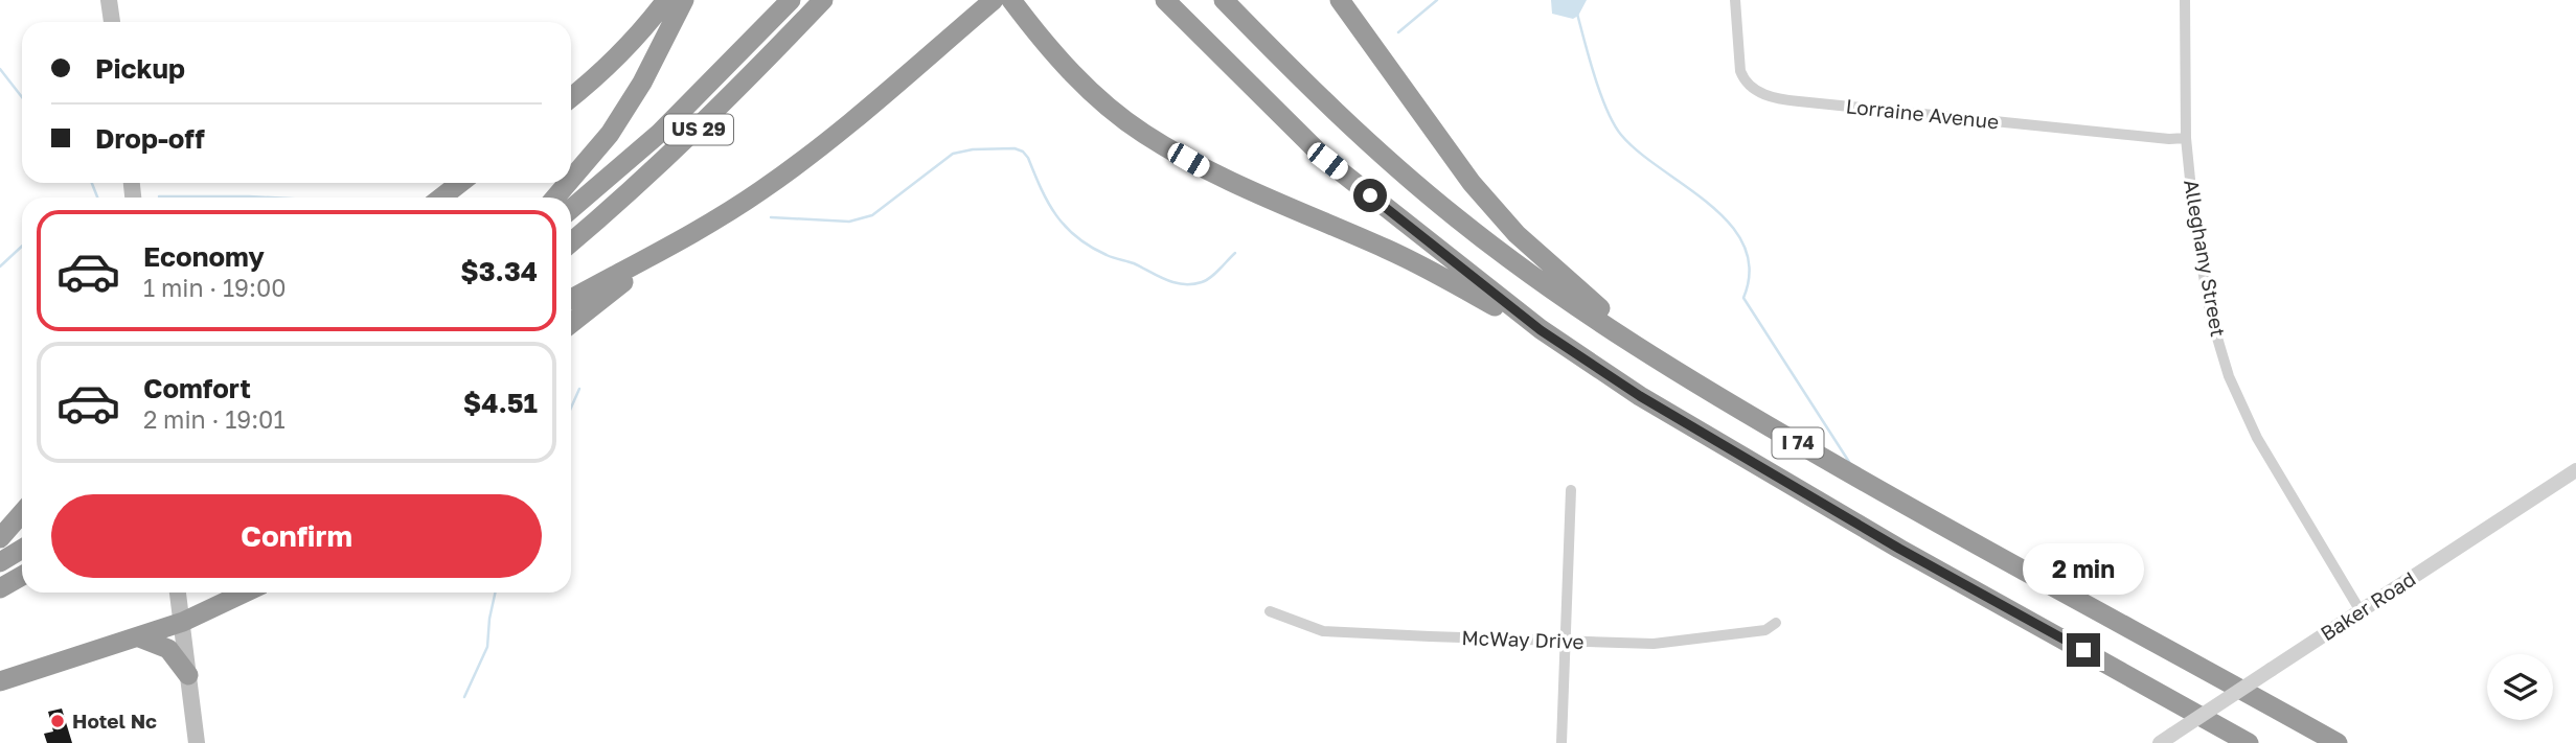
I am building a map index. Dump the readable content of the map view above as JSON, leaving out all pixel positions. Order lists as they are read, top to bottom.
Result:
{
  "streets": {
    "highway": ["US 29", "I 74"],
    "street": [
      "Lorraine Avenue",
      "Alleghany Street",
      "Baker Road",
      "McWay Drive"
    ]
  },
  "crossings": [
    ["Lorraine Avenue", "Alleghany Street"],
    ["Alleghany Street", "Baker Road"]
  ],
  "places": ["Hotel Nc"],
  "page": {
    "banner": ["Pickup", "Drop-off"],
    "list": [
      {
        "name": "Economy",
        "note": "1 min · 19:00",
        "value": "$3.34"
      },
      {
        "name": "Comfort",
        "note": "2 min · 19:01",
        "value": "$4.51"
      }
    ],
    "buttons": "Confirm",
    "bubble": "2 min"
  }
}
